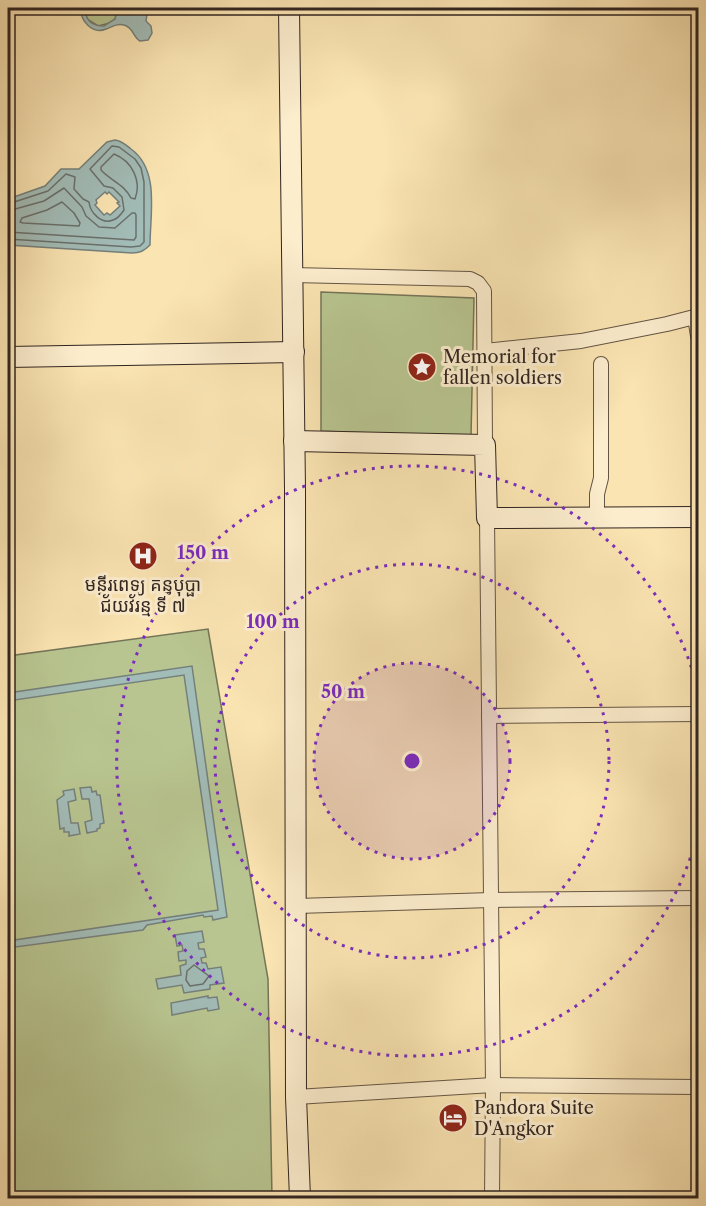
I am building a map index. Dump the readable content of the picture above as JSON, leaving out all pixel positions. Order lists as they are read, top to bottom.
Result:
{
  "places": {
    "place": ["Memorial for fallen soldiers"],
    "hospital": ["មន្ទីរពេទ្យ គន្ធបុប្ផា ជ័យវ័រន្ម ទី ៧"],
    "hotel": ["Pandora Suite D'Angkor"]
  },
  "rings": ["150 m", "100 m", "50 m"]
}
